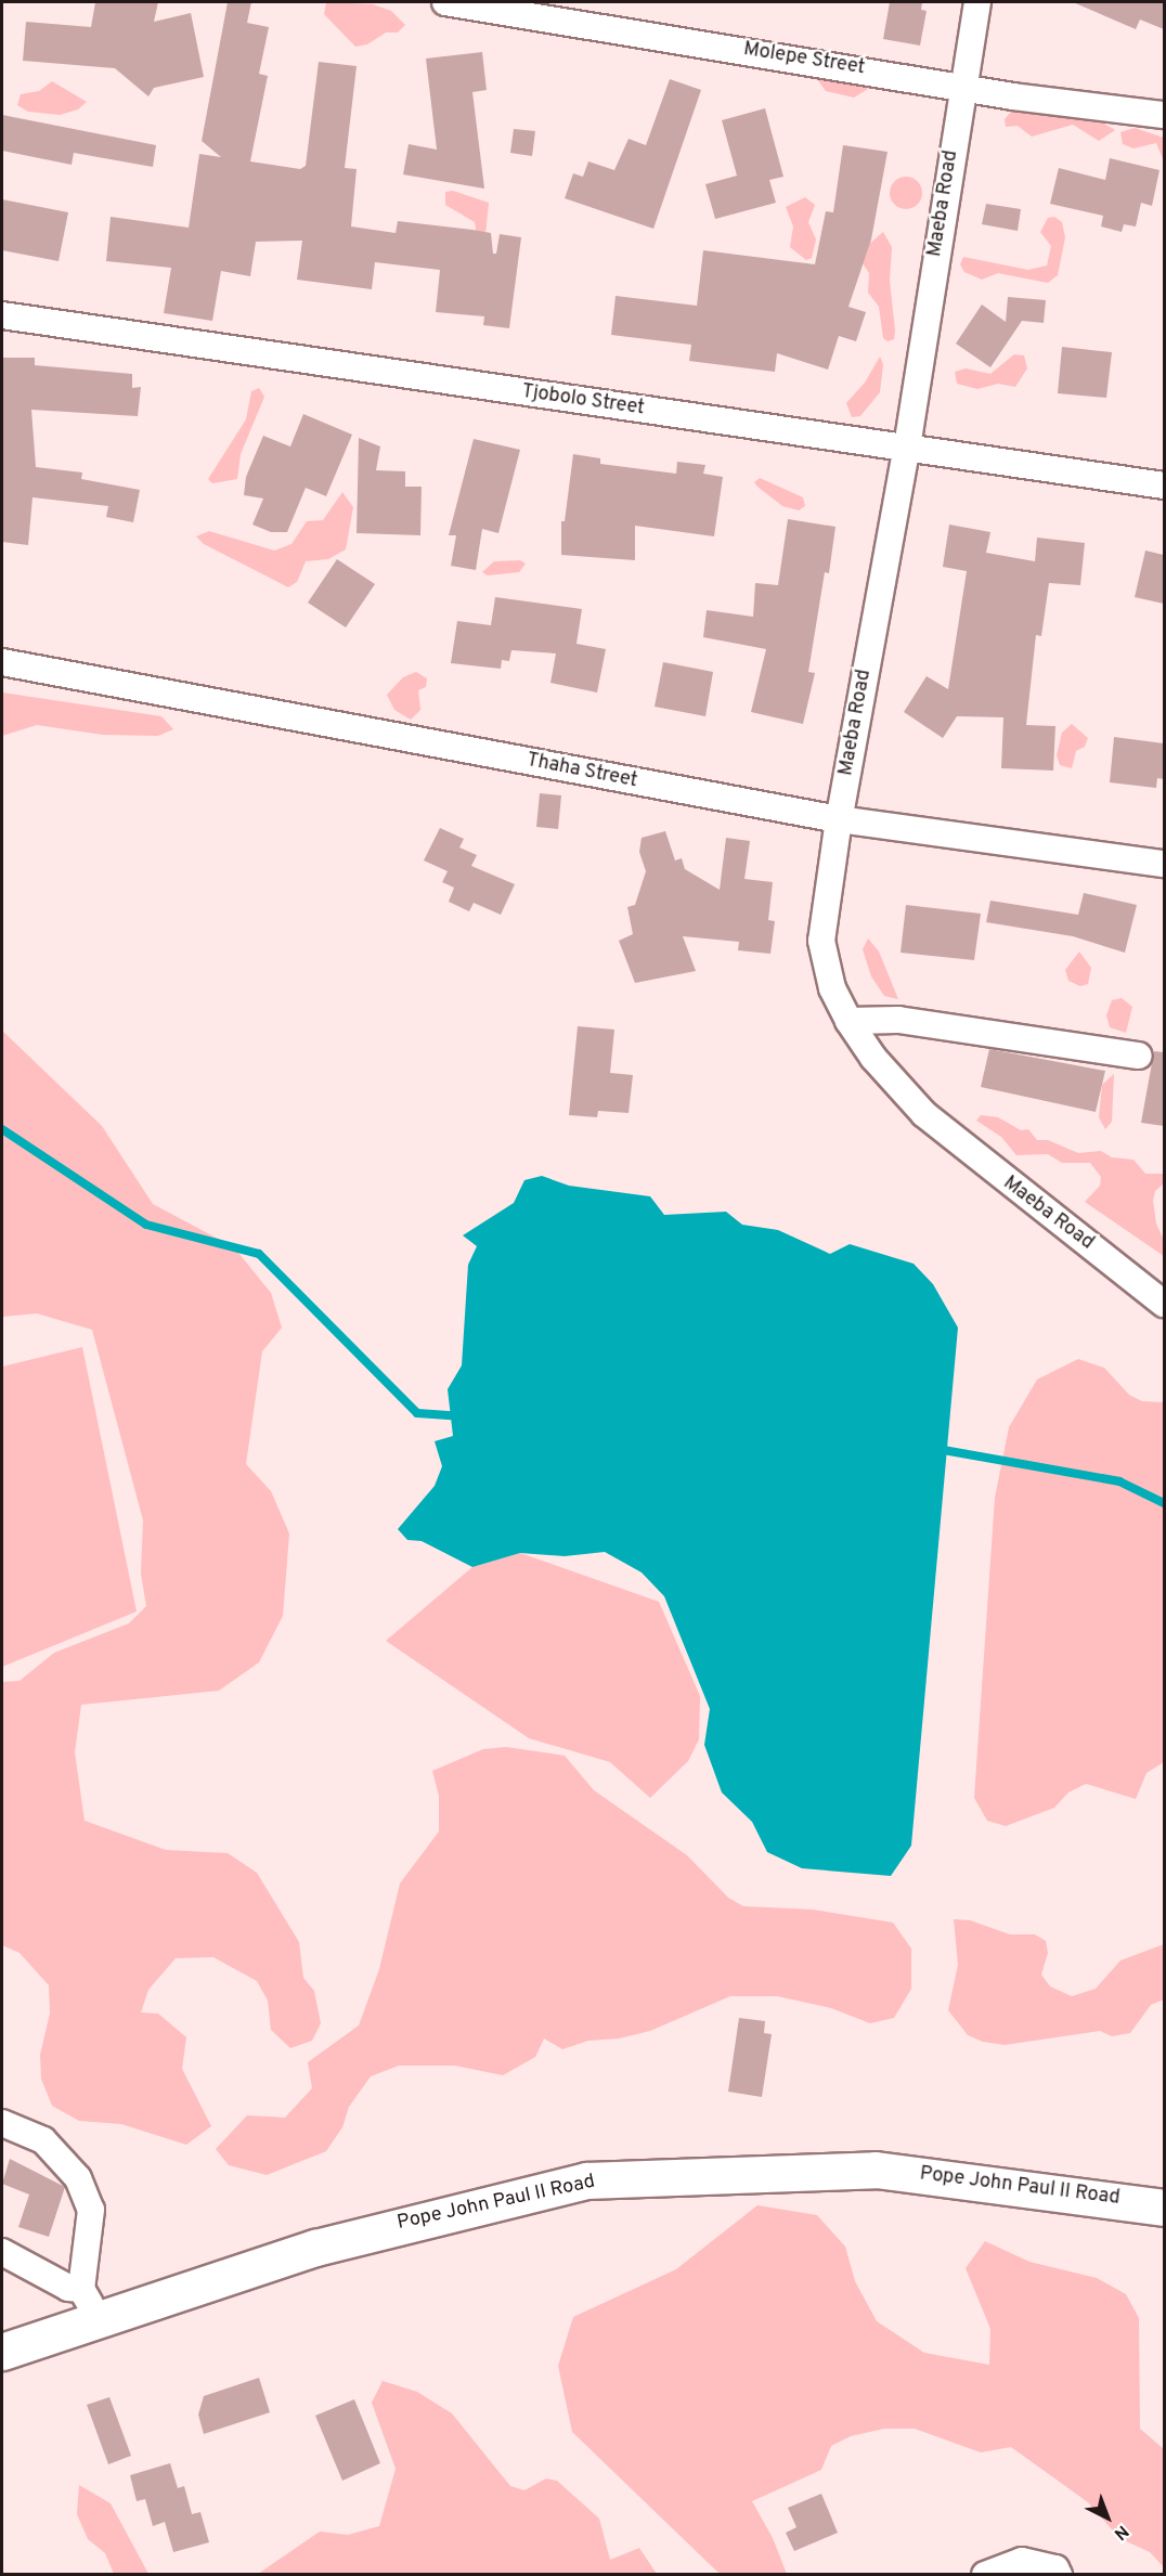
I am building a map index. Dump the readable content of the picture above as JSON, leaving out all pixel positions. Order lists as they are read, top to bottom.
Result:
{
  "streets": {
    "main road": ["Pope John Paul II Road"],
    "street": [
      "Molepe Street",
      "Maeba Road",
      "Tjobolo Street",
      "Thaha Street"
    ]
  },
  "crossings": [
    ["Molepe Street", "Maeba Road"],
    ["Maeba Road", "Tjobolo Street"],
    ["Maeba Road", "Thaha Street"]
  ],
  "north": "bottom right"
}
